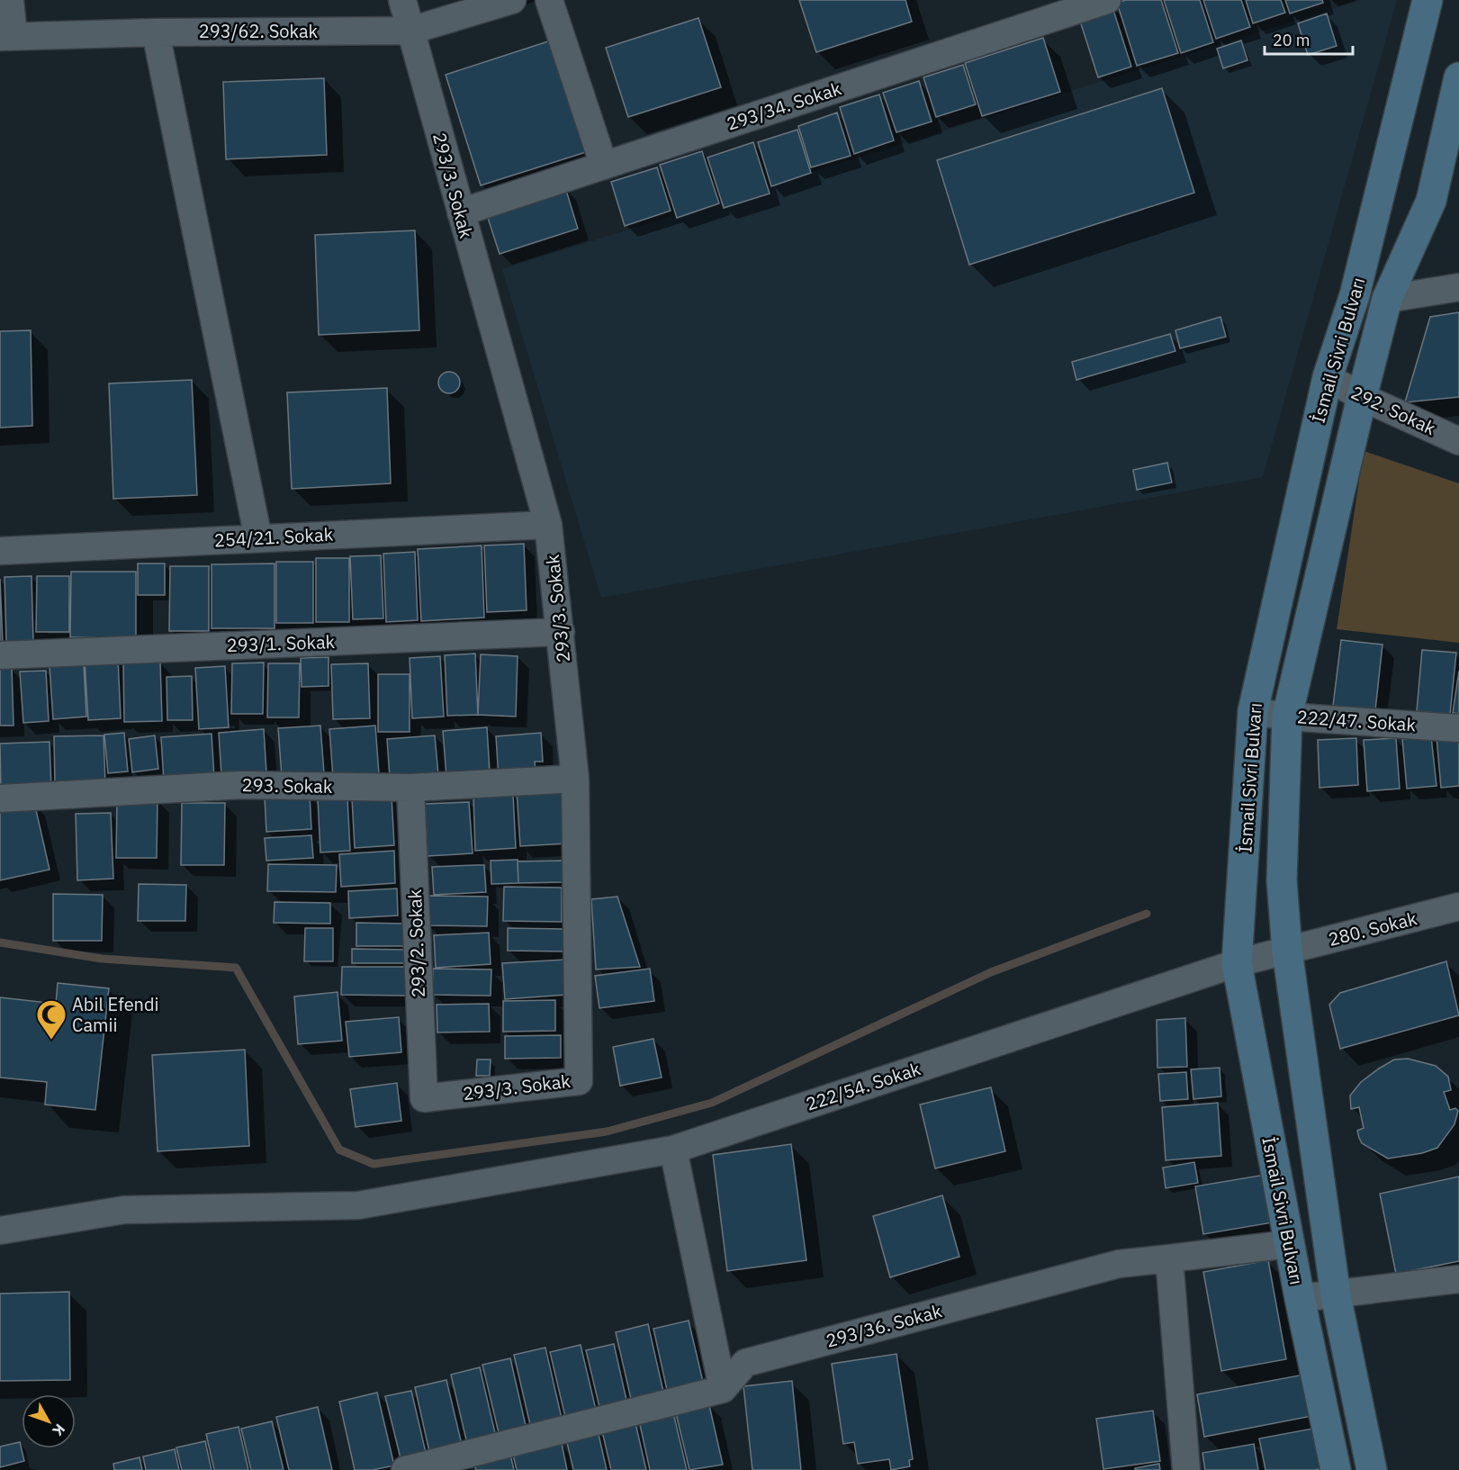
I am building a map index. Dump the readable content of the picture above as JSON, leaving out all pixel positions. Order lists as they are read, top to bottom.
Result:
{
  "streets": {
    "main road": ["İsmail Sivri Bulvarı"],
    "street": [
      "293/62. Sokak",
      "293/34. Sokak",
      "293/3. Sokak",
      "292. Sokak",
      "254/21. Sokak",
      "293/1. Sokak",
      "222/47. Sokak",
      "293. Sokak",
      "280. Sokak",
      "293/2. Sokak",
      "222/54. Sokak",
      "293/36. Sokak"
    ]
  },
  "crossings": [
    ["293/62. Sokak", "293/3. Sokak"],
    ["293/34. Sokak", "293/3. Sokak"],
    ["293/3. Sokak", "254/21. Sokak"],
    ["293/3. Sokak", "293/1. Sokak"],
    ["293/3. Sokak", "293. Sokak"],
    ["293/3. Sokak", "293/2. Sokak"],
    ["İsmail Sivri Bulvarı", "292. Sokak"],
    ["İsmail Sivri Bulvarı", "222/47. Sokak"],
    ["İsmail Sivri Bulvarı", "280. Sokak"],
    ["İsmail Sivri Bulvarı", "222/54. Sokak"],
    ["İsmail Sivri Bulvarı", "293/36. Sokak"],
    ["293. Sokak", "293/2. Sokak"],
    ["280. Sokak", "222/54. Sokak"]
  ],
  "places": {
    "mosque": ["Abil Efendi Camii"]
  },
  "scale_bar": "20 m",
  "north": "bottom right"
}
